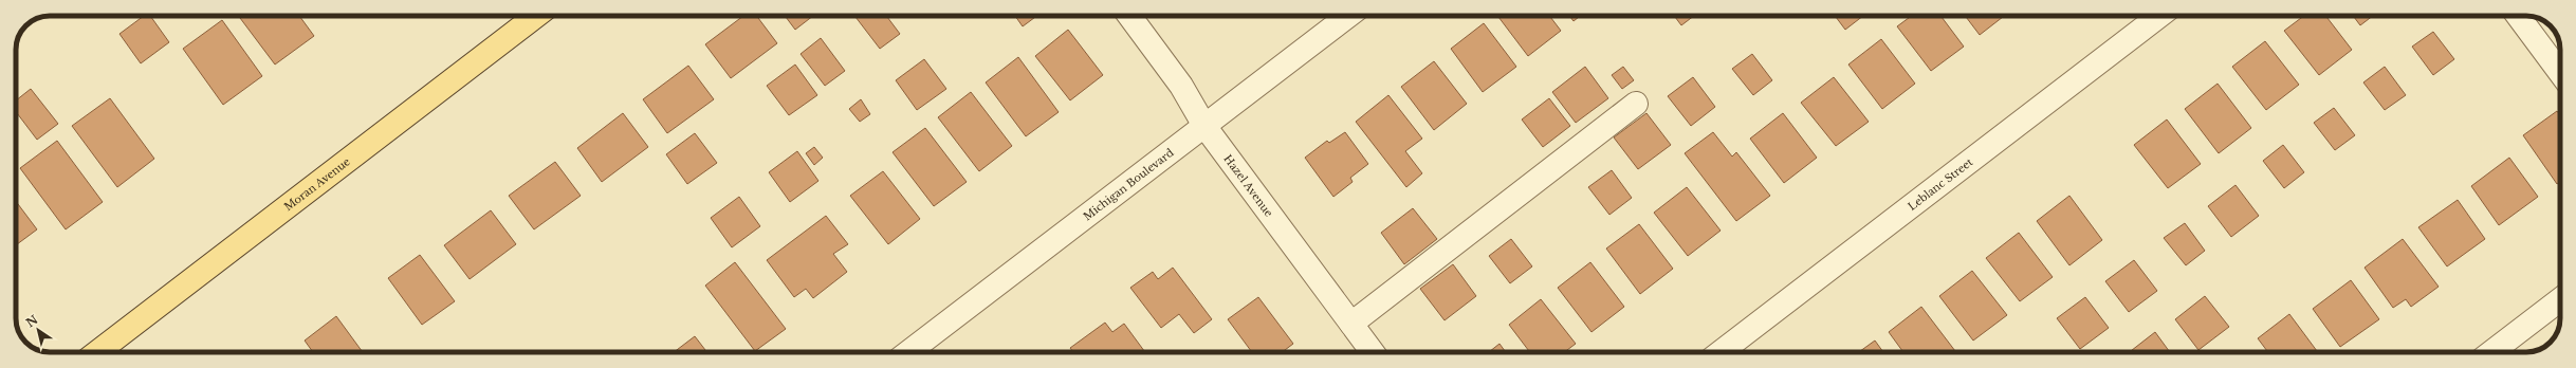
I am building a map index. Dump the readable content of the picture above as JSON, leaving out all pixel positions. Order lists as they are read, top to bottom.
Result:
{
  "streets": {
    "main road": ["Moran Avenue"],
    "street": ["Michigan Boulevard", "Leblanc Street", "Hazel Avenue"]
  },
  "crossings": [
    ["Michigan Boulevard", "Hazel Avenue"]
  ],
  "north": "top left"
}
